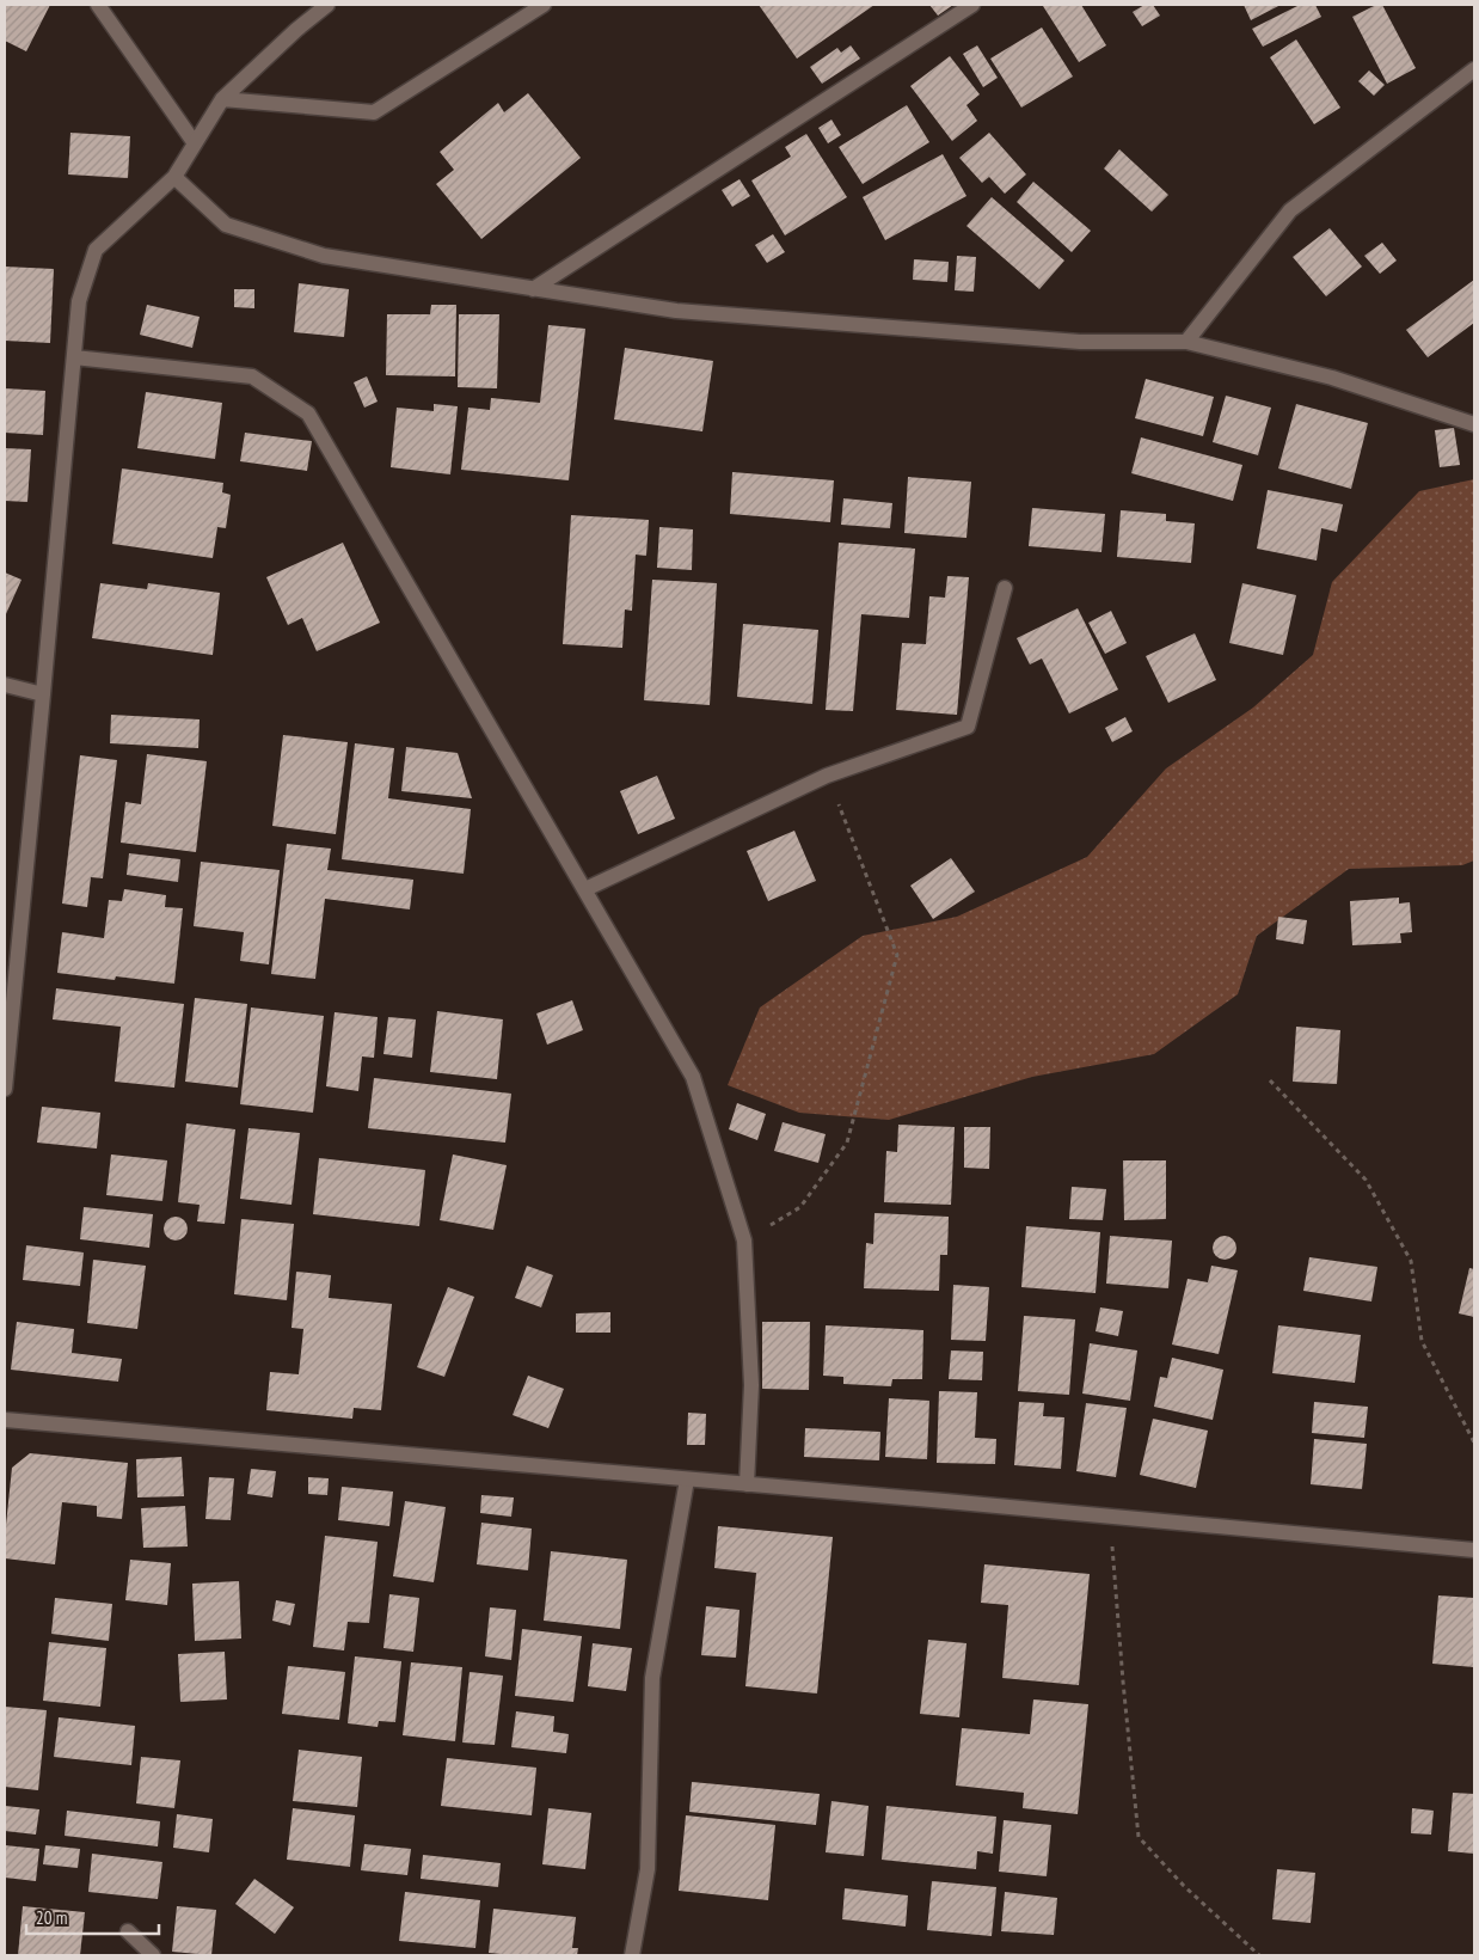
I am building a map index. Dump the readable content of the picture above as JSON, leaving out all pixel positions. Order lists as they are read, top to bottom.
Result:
{
  "scale_bar": "20 m"
}
